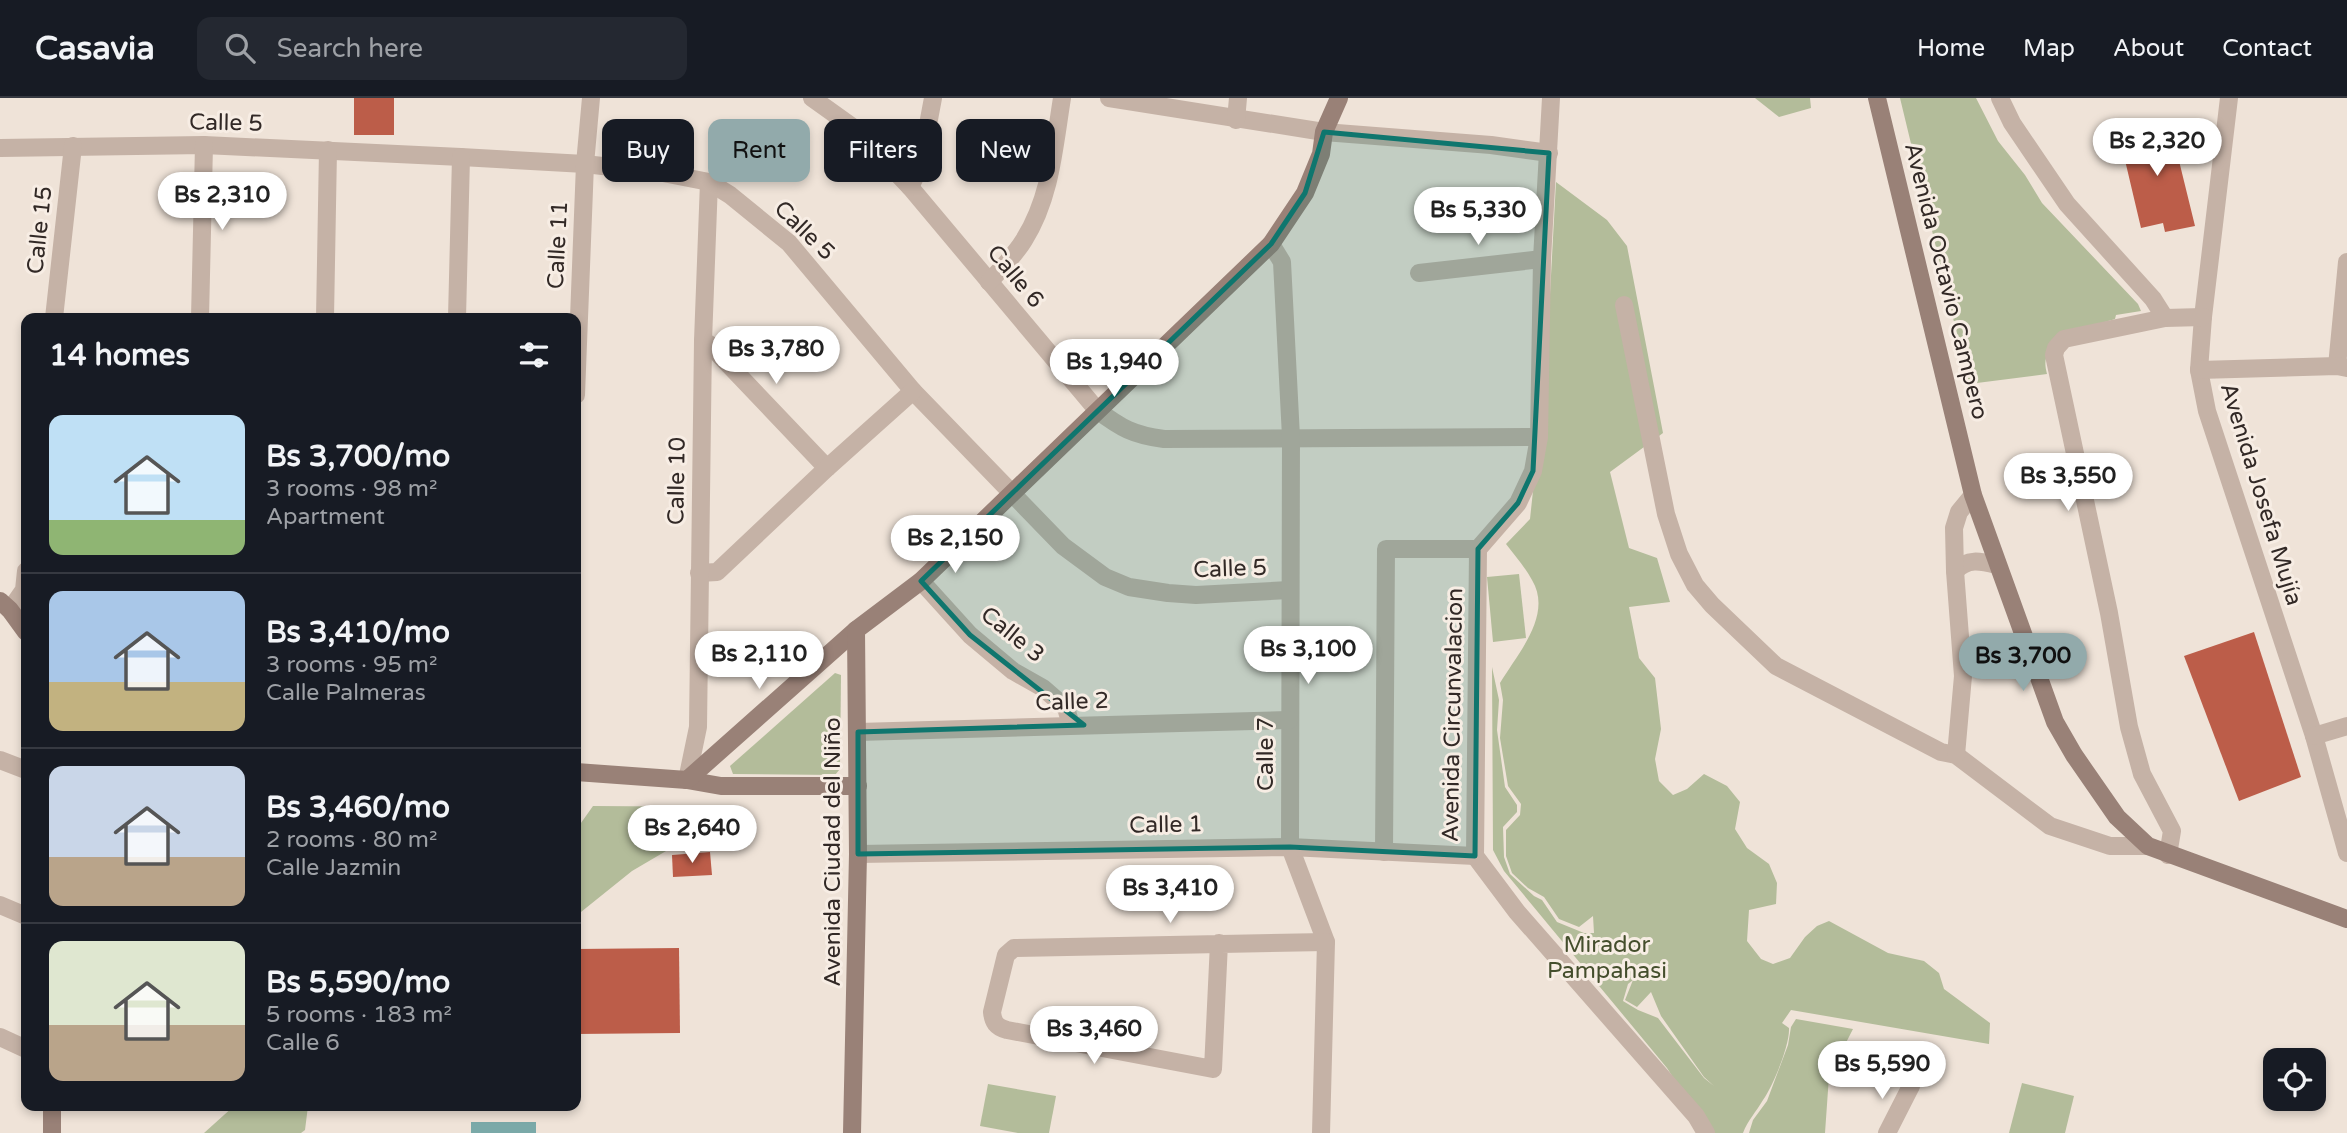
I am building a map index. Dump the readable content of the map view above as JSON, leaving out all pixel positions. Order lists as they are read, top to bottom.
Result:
{
  "streets": {
    "main road": ["Avenida Octavio Campero", "Avenida Ciudad del Niño"],
    "street": [
      "Calle 5",
      "Calle 15",
      "Calle 11",
      "Calle 6",
      "Calle 10",
      "Avenida Josefa Mujía",
      "Calle 3",
      "Calle 2",
      "Avenida Circunvalacion",
      "Calle 7",
      "Calle 1"
    ]
  },
  "crossings": [
    ["Calle 5", "Calle 15"],
    ["Calle 5", "Calle 11"],
    ["Calle 5", "Calle 10"],
    ["Calle 5", "Calle 7"],
    ["Calle 6", "Calle 7"],
    ["Calle 3", "Calle 2"],
    ["Calle 2", "Calle 7"],
    ["Calle 2", "Avenida Ciudad del Niño"],
    ["Avenida Circunvalacion", "Calle 1"],
    ["Calle 7", "Calle 1"],
    ["Calle 1", "Avenida Ciudad del Niño"]
  ],
  "parks": ["Mirador Pampahasi"],
  "page": {
    "header": "Casavia",
    "search": "Search here",
    "nav": [
      "Home",
      "Map",
      "About",
      "Contact"
    ],
    "price": [
      "Bs 2,320",
      "Bs 2,310",
      "Bs 5,330",
      "Bs 3,780",
      "Bs 1,940",
      "Bs 3,550",
      "Bs 2,150",
      "Bs 3,100",
      "Bs 2,110",
      "Bs 3,700",
      "Bs 2,640",
      "Bs 3,410",
      "Bs 3,460",
      "Bs 5,590"
    ],
    "chip": [
      "Buy",
      "Rent",
      "Filters",
      "New"
    ],
    "heading": "14 homes",
    "list": [
      {
        "name": "Bs 3,700/mo",
        "note": "3 rooms · 98 m² · Apartment"
      },
      {
        "name": "Bs 3,410/mo",
        "note": "3 rooms · 95 m² · Calle Palmeras"
      },
      {
        "name": "Bs 3,460/mo",
        "note": "2 rooms · 80 m² · Calle Jazmin"
      },
      {
        "name": "Bs 5,590/mo",
        "note": "5 rooms · 183 m² · Calle 6"
      }
    ]
  }
}
